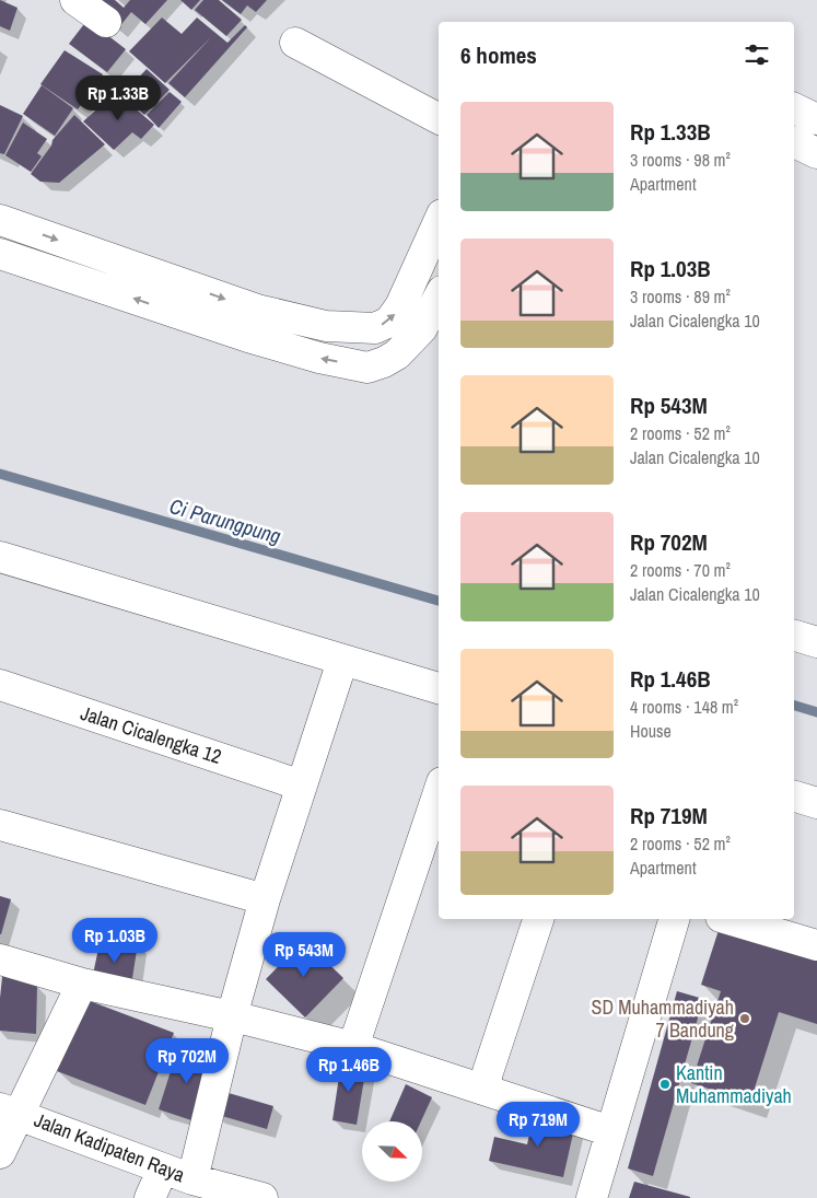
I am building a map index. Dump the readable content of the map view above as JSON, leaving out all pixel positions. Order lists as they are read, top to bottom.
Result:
{
  "streets": {
    "street": ["Jalan Cicalengka 12", "Jalan Kadipaten Raya"]
  },
  "water": ["Ci Parungpung"],
  "places": ["SD Muhammadiyah 7 Bandung", "Kantin Muhammadiyah"],
  "north": "bottom right",
  "page": {
    "heading": "6 homes",
    "price": [
      "Rp 1.33B",
      "Rp 1.03B",
      "Rp 543M",
      "Rp 702M",
      "Rp 1.46B",
      "Rp 719M"
    ],
    "list": [
      {
        "name": "Rp 1.33B",
        "note": "3 rooms · 98 m² · Apartment"
      },
      {
        "name": "Rp 1.03B",
        "note": "3 rooms · 89 m² · Jalan Cicalengka 10"
      },
      {
        "name": "Rp 543M",
        "note": "2 rooms · 52 m² · Jalan Cicalengka 10"
      },
      {
        "name": "Rp 702M",
        "note": "2 rooms · 70 m² · Jalan Cicalengka 10"
      },
      {
        "name": "Rp 1.46B",
        "note": "4 rooms · 148 m² · House"
      },
      {
        "name": "Rp 719M",
        "note": "2 rooms · 52 m² · Apartment"
      }
    ]
  }
}
